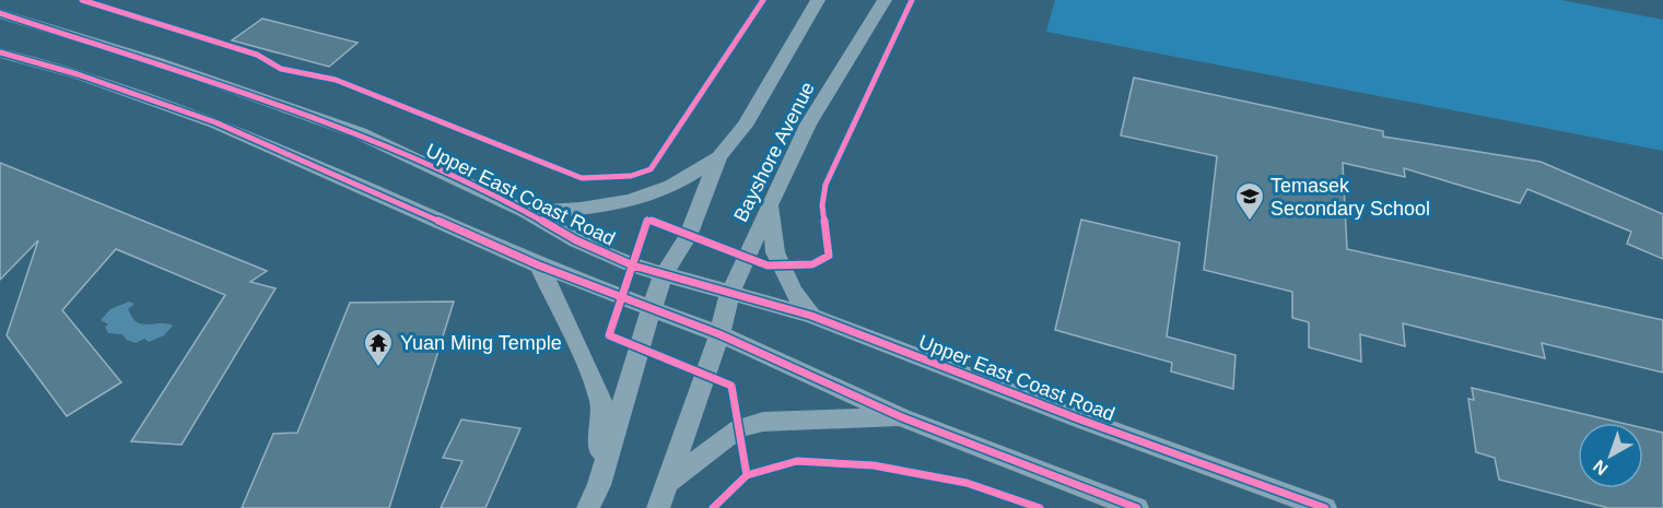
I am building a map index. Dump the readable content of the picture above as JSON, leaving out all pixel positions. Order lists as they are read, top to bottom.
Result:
{
  "streets": {
    "main road": ["Bayshore Avenue", "Upper East Coast Road"]
  },
  "crossings": [
    ["Bayshore Avenue", "Upper East Coast Road"]
  ],
  "places": {
    "school or university": ["Temasek Secondary School"],
    "temple": ["Yuan Ming Temple"]
  },
  "north": "bottom left"
}
